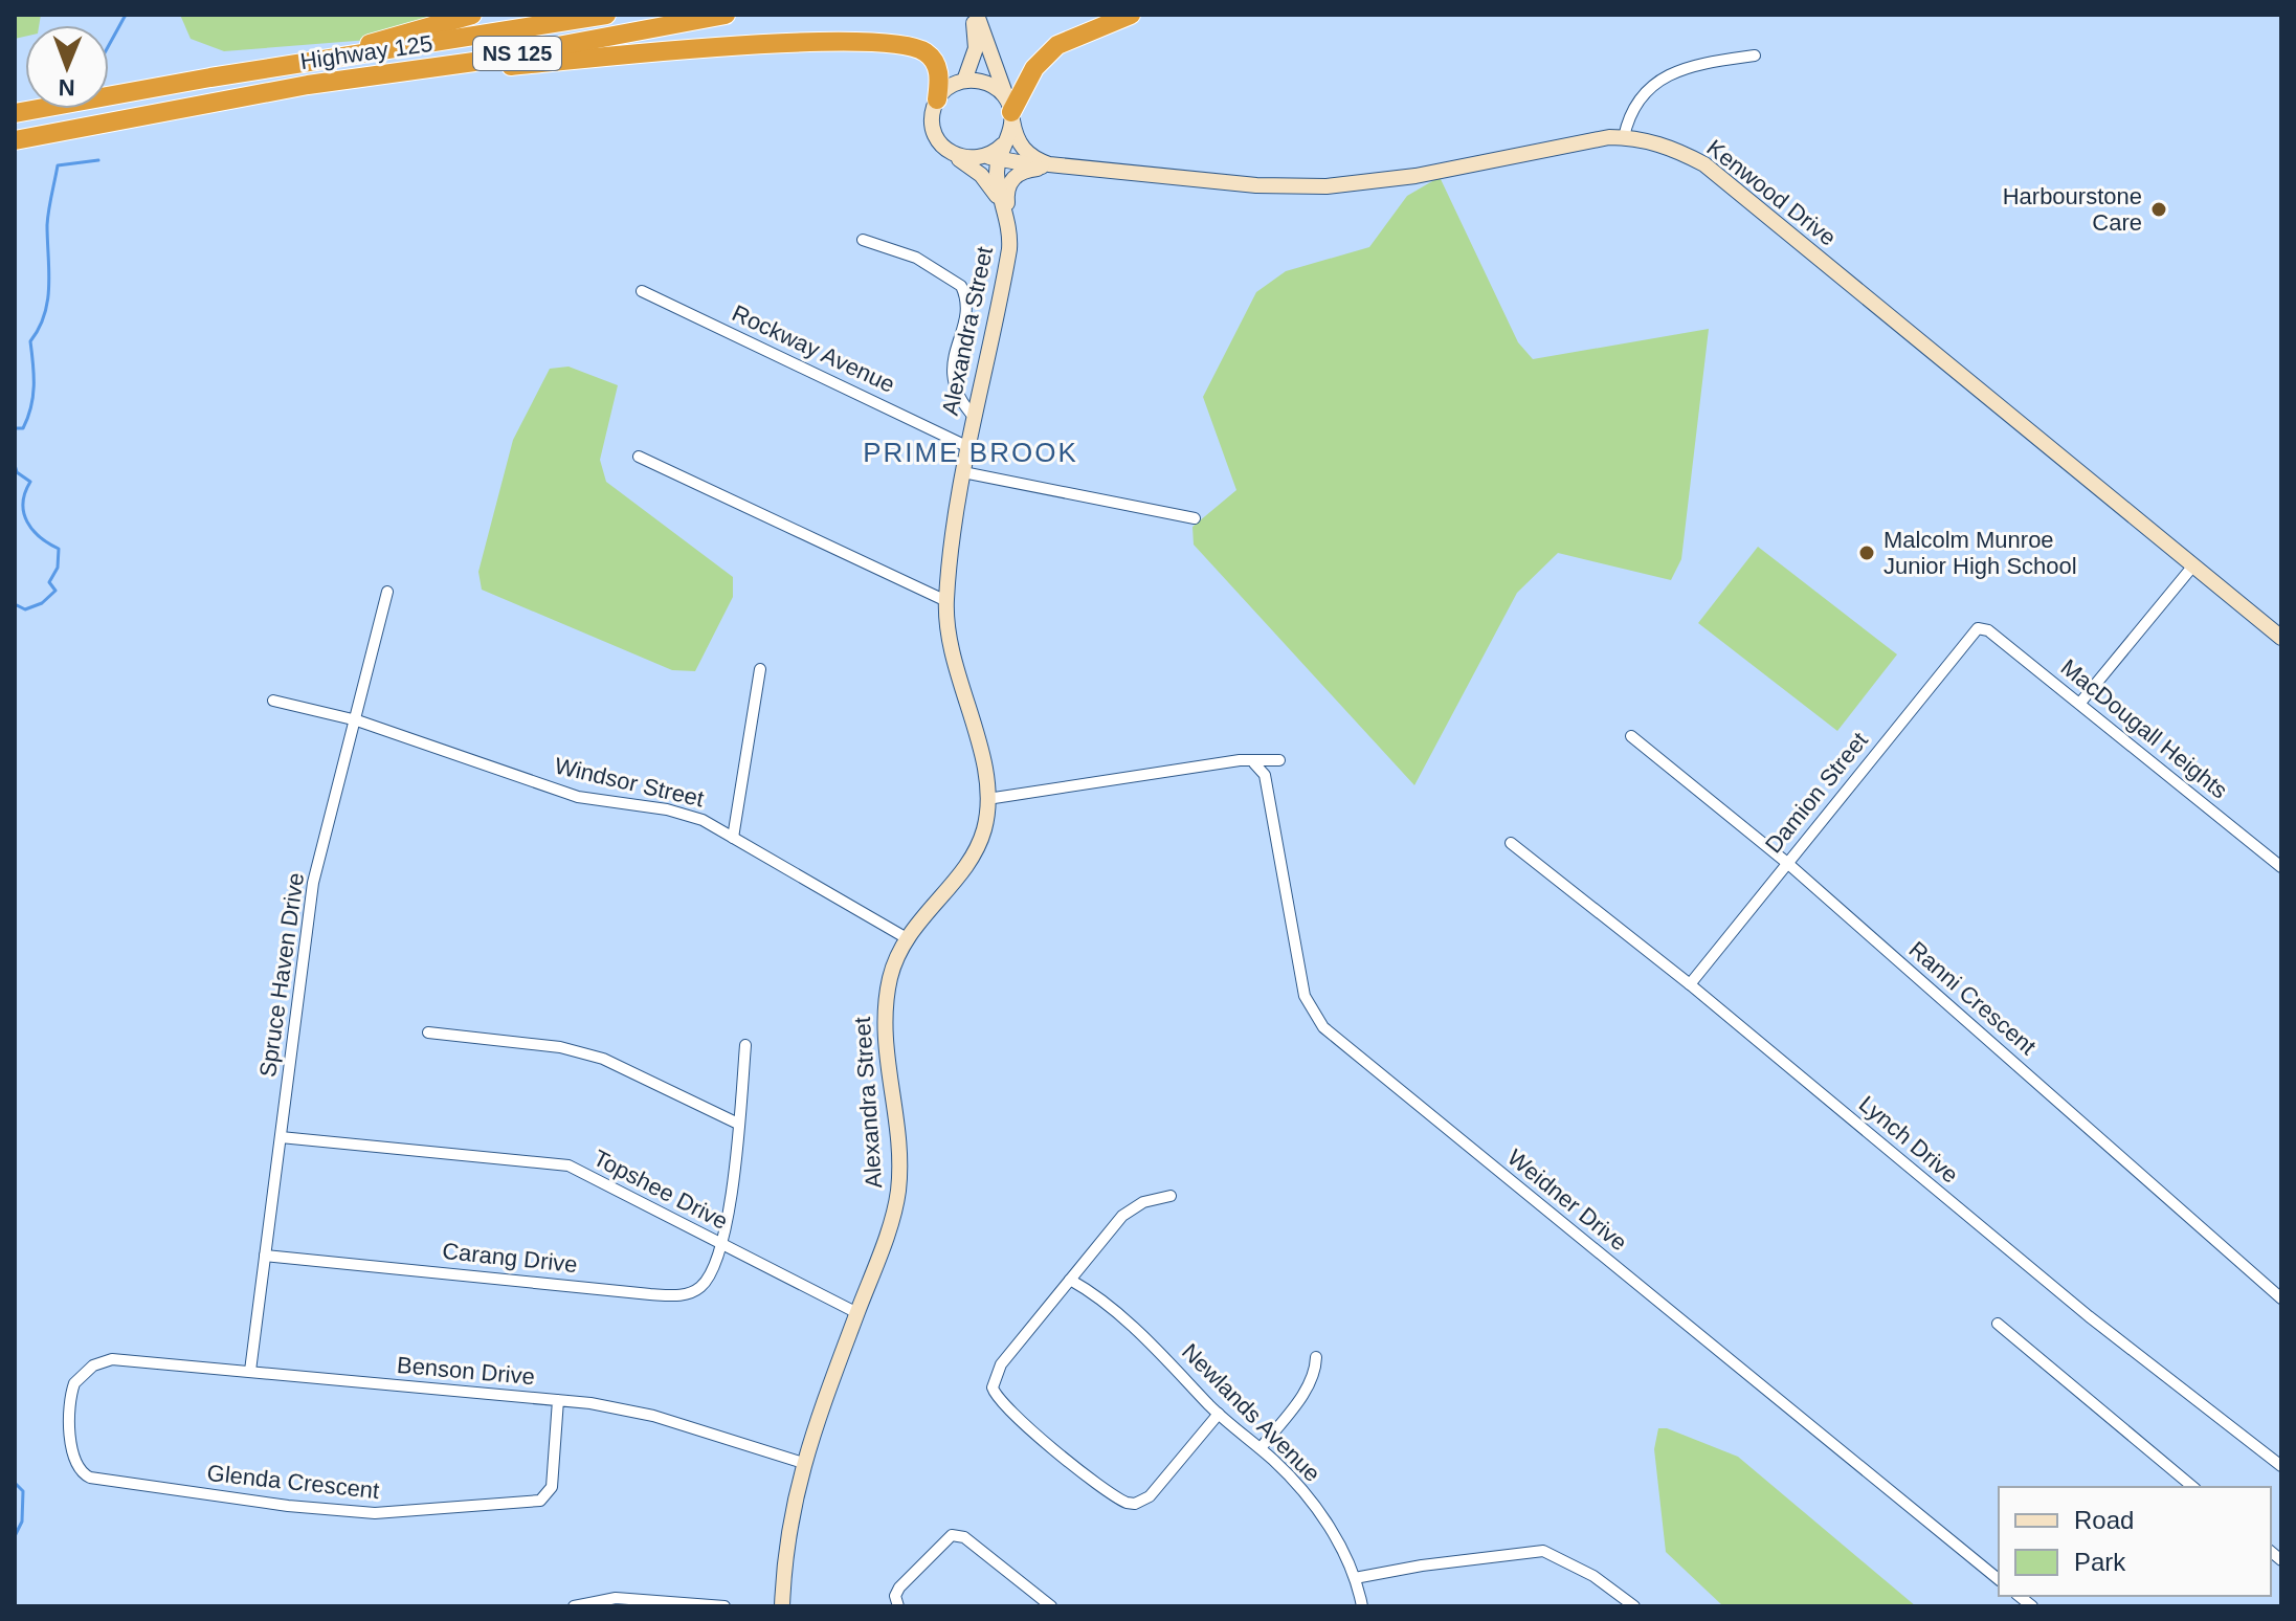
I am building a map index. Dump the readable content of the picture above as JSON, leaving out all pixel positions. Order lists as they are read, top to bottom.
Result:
{
  "streets": {
    "highway": ["Highway 125", "NS 125"],
    "main road": ["Kenwood Drive", "Alexandra Street"],
    "street": [
      "Rockway Avenue",
      "MacDougall Heights",
      "Windsor Street",
      "Damion Street",
      "Spruce Haven Drive",
      "Ranni Crescent",
      "Lynch Drive",
      "Topshee Drive",
      "Weidner Drive",
      "Carang Drive",
      "Benson Drive",
      "Newlands Avenue",
      "Glenda Crescent"
    ]
  },
  "crossings": [
    ["Kenwood Drive", "Alexandra Street"],
    ["Alexandra Street", "Rockway Avenue"],
    ["Alexandra Street", "Windsor Street"],
    ["Alexandra Street", "Topshee Drive"],
    ["Alexandra Street", "Benson Drive"],
    ["MacDougall Heights", "Damion Street"],
    ["Windsor Street", "Spruce Haven Drive"],
    ["Damion Street", "Ranni Crescent"],
    ["Damion Street", "Lynch Drive"],
    ["Spruce Haven Drive", "Topshee Drive"],
    ["Spruce Haven Drive", "Carang Drive"],
    ["Spruce Haven Drive", "Benson Drive"],
    ["Topshee Drive", "Carang Drive"],
    ["Benson Drive", "Glenda Crescent"]
  ],
  "districts": ["PRIME BROOK"],
  "places": ["Harbourstone Care", "Malcolm Munroe Junior High School"],
  "legend": ["Road", "Park"],
  "north": "bottom"
}
